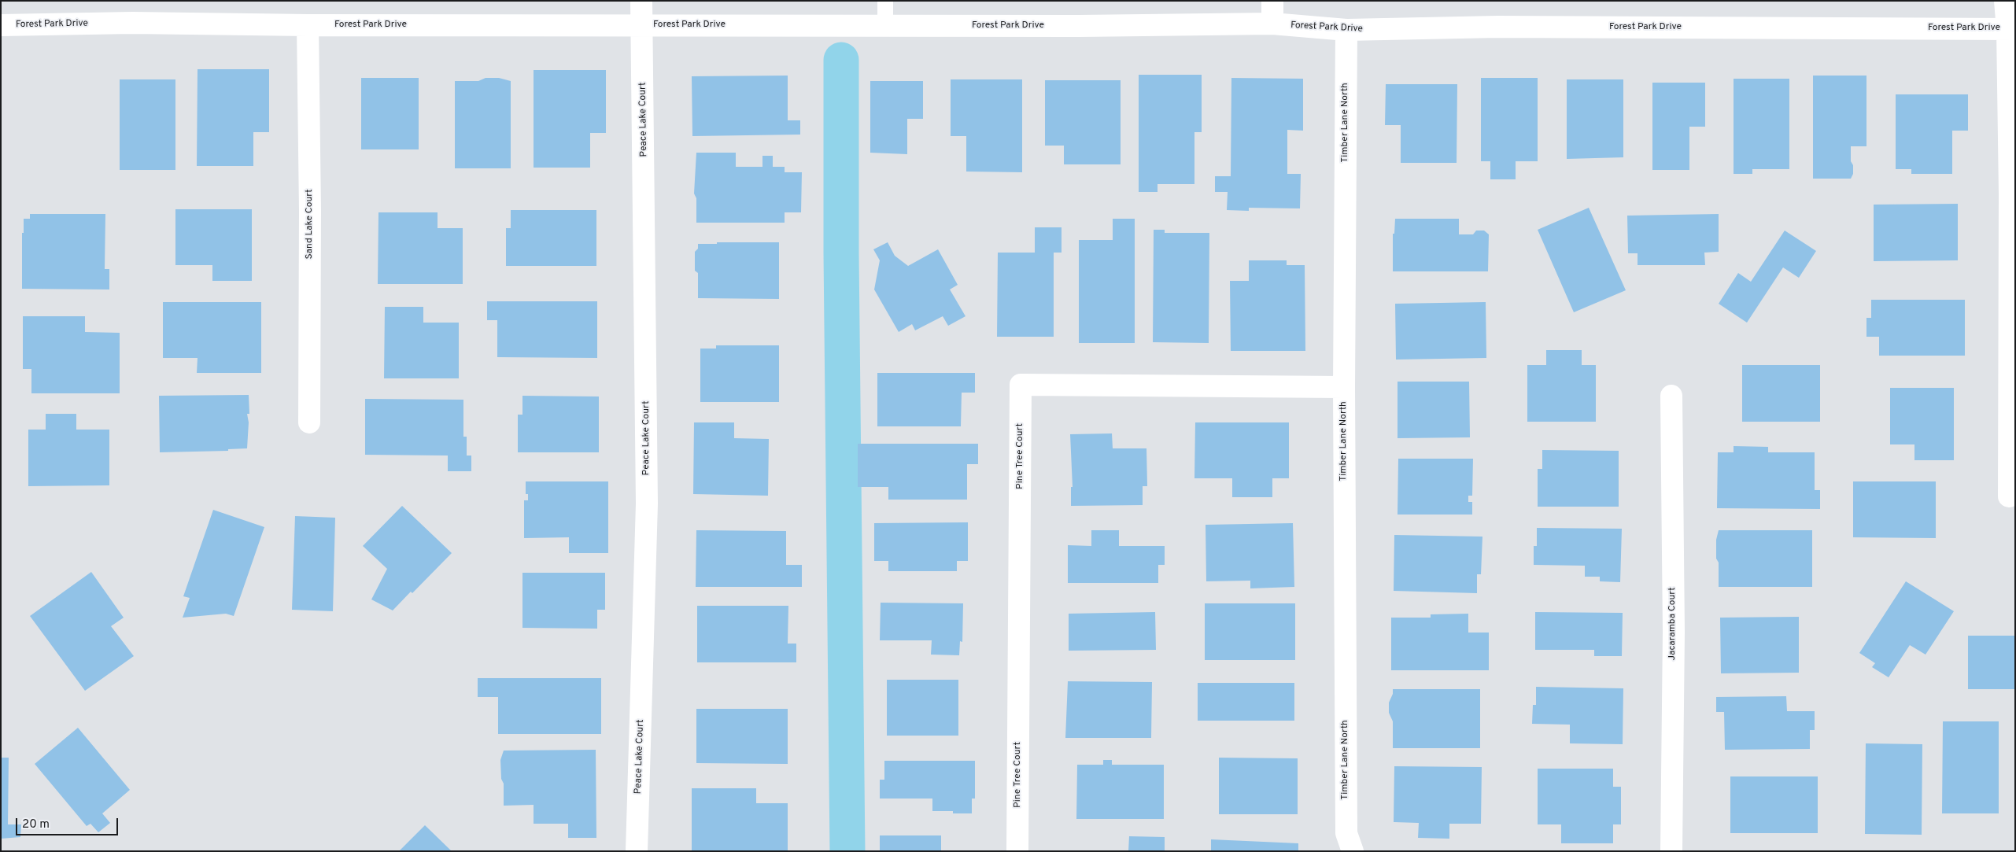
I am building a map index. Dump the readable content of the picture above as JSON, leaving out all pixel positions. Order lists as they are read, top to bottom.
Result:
{
  "streets": {
    "street": [
      "Forest Park Drive",
      "Peace Lake Court",
      "Timber Lane North",
      "Sand Lake Court",
      "Pine Tree Court",
      "Jacaramba Court"
    ]
  },
  "crossings": [
    ["Forest Park Drive", "Peace Lake Court"],
    ["Forest Park Drive", "Timber Lane North"],
    ["Forest Park Drive", "Sand Lake Court"],
    ["Timber Lane North", "Pine Tree Court"]
  ],
  "scale_bar": "20 m"
}
